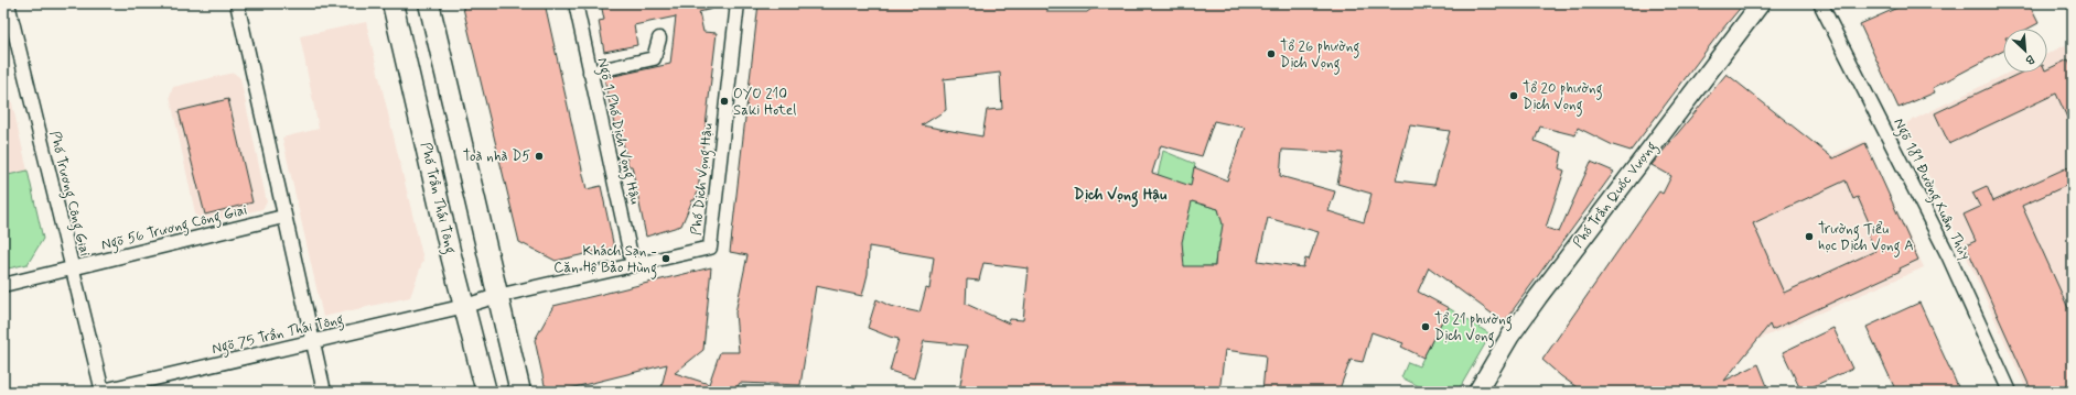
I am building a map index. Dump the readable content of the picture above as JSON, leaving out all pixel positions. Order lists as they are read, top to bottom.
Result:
{
  "streets": {
    "main road": ["Phố Trần Thái Tông"],
    "street": [
      "Ngõ 1 Phố Dịch Vọng Hậu",
      "Phố Dịch Vọng Hậu",
      "Ngõ 181 Đường Xuân Thủy",
      "Phố Trương Công Giai",
      "Phố Trần Quốc Vượng",
      "Ngõ 56 Trương Công Giai",
      "Ngõ 75 Trần Thái Tông"
    ]
  },
  "crossings": [
    ["Ngõ 1 Phố Dịch Vọng Hậu", "Phố Dịch Vọng Hậu"],
    ["Phố Dịch Vọng Hậu", "Ngõ 75 Trần Thái Tông"],
    ["Phố Trương Công Giai", "Ngõ 56 Trương Công Giai"],
    ["Phố Trương Công Giai", "Ngõ 75 Trần Thái Tông"],
    ["Phố Trần Thái Tông", "Ngõ 75 Trần Thái Tông"]
  ],
  "districts": ["Dịch Vọng Hậu"],
  "places": [
    "Tổ 26 phường Dịch Vọng",
    "Tổ 20 phường Dịch Vọng",
    "OYO 210 Saki Hotel",
    "Toà nhà D5",
    "Trường Tiểu học Dịch Vọng A",
    "Khách Sạn - Căn Hộ Bảo Hùng",
    "Tổ 21 phường Dịch Vọng"
  ],
  "north": "bottom right"
}
